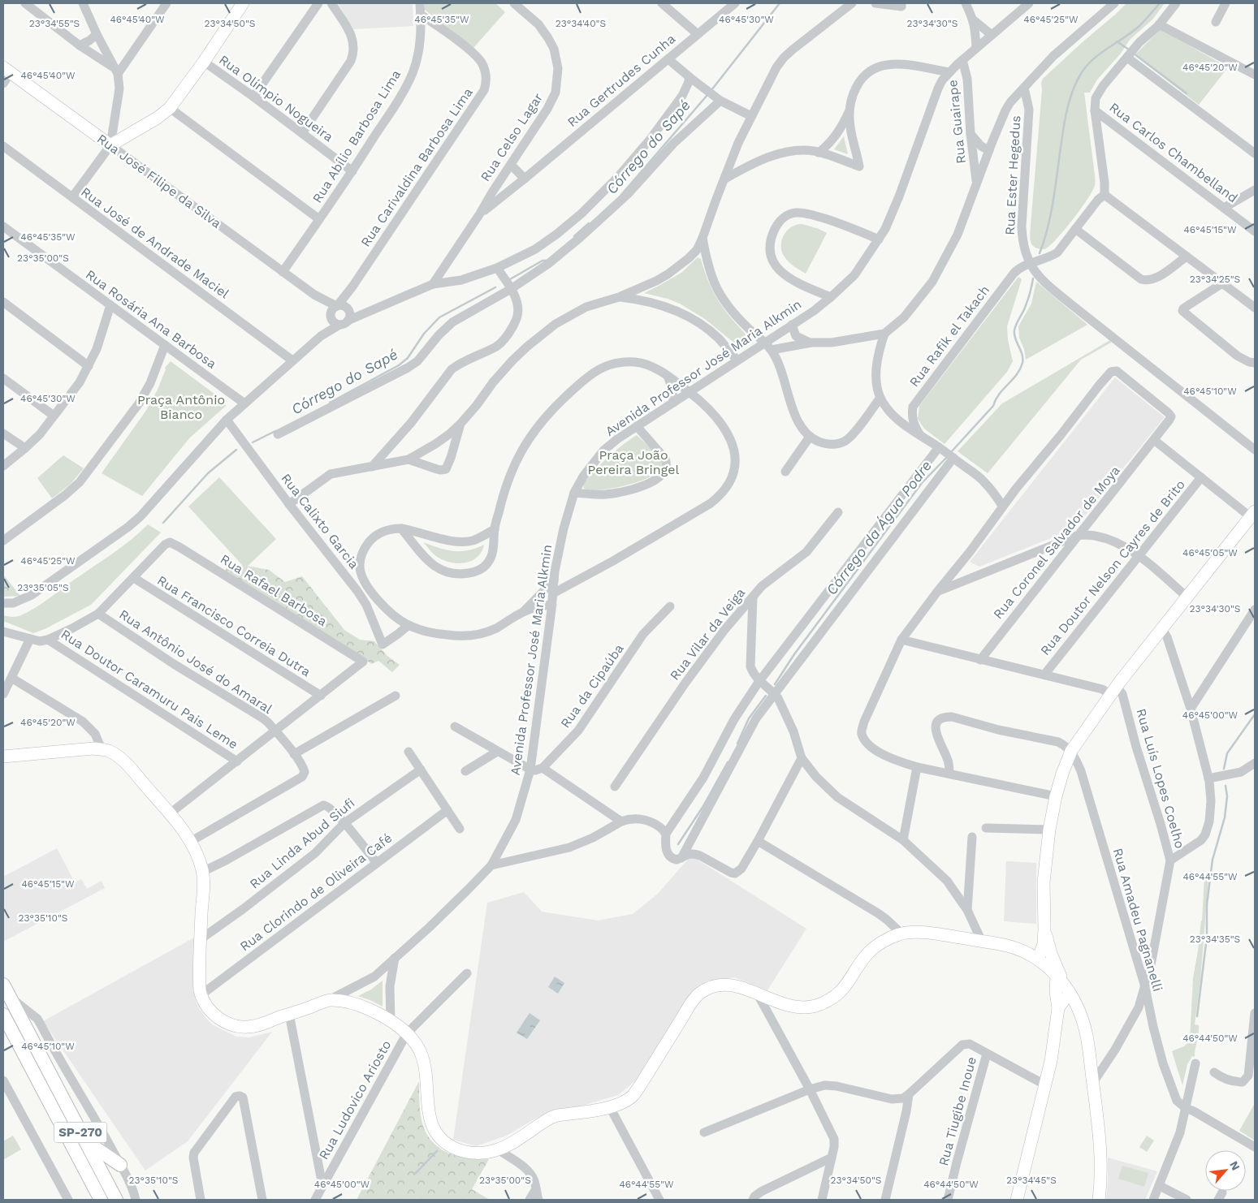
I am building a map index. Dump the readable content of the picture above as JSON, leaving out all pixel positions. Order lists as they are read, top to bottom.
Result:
{
  "streets": {
    "highway": ["SP-270"],
    "main road": ["Rua José Filipe da Silva"],
    "street": [
      "Rua Gertrudes Cunha",
      "Rua Olímpio Nogueira",
      "Rua Guairape",
      "Rua Abílio Barbosa Lima",
      "Rua Celso Lagar",
      "Rua Carlos Chambelland",
      "Rua Carivaldina Barbosa Lima",
      "Rua Ester Hegedus",
      "Rua José de Andrade Maciel",
      "Rua Rosária Ana Barbosa",
      "Rua Rafik el Takach",
      "Avenida Professor José Maria Alkmin",
      "Rua Calixto Garcia",
      "Rua Coronel Salvador de Moya",
      "Rua Doutor Nelson Cayres de Brito",
      "Rua Rafael Barbosa",
      "Rua Francisco Correia Dutra",
      "Rua Vilar da Veiga",
      "Rua Antônio José do Amaral",
      "Rua da Cipaúba",
      "Rua Doutor Caramuru Pais Leme",
      "Rua Luís Lopes Coelho",
      "Rua Linda Abud Siufi",
      "Rua Clorindo de Oliveira Café",
      "Rua Amadeu Pagnanelli",
      "Rua Ludovico Ariosto",
      "Rua Tiugibe Inoue"
    ]
  },
  "crossings": [
    ["Rua Gertrudes Cunha", "Rua Celso Lagar"],
    ["Rua Olímpio Nogueira", "Rua Abílio Barbosa Lima"],
    ["Rua Guairape", "Avenida Professor José Maria Alkmin"],
    ["Rua Abílio Barbosa Lima", "Rua Carivaldina Barbosa Lima"],
    ["Rua Abílio Barbosa Lima", "Rua José Filipe da Silva"],
    ["Rua Carivaldina Barbosa Lima", "Rua José Filipe da Silva"],
    ["Rua Carivaldina Barbosa Lima", "Rua José de Andrade Maciel"],
    ["Rua Carivaldina Barbosa Lima", "Rua Rosária Ana Barbosa"],
    ["Rua Carivaldina Barbosa Lima", "Rua Calixto Garcia"],
    ["Rua Ester Hegedus", "Rua Rafik el Takach"],
    ["Rua Rafael Barbosa", "Rua Francisco Correia Dutra"],
    ["Rua Luís Lopes Coelho", "Rua Amadeu Pagnanelli"]
  ],
  "water": ["Córrego do Sapé", "Córrego da Água Podre"],
  "parks": ["Praça Antônio Bianco", "Praça João Pereira Bringel"],
  "north": "top right",
  "coordinates": [
    "46°45'40\"W",
    "46°45'35\"W",
    "46°45'30\"W",
    "46°45'25\"W",
    "23°34'55\"S",
    "23°34'50\"S",
    "23°34'40\"S",
    "23°34'30\"S",
    "46°45'20\"W",
    "46°45'15\"W",
    "23°35'00\"S",
    "23°34'25\"S",
    "46°45'10\"W",
    "46°45'05\"W",
    "23°35'05\"S",
    "46°45'00\"W",
    "46°44'55\"W",
    "23°35'10\"S",
    "23°34'35\"S",
    "46°44'50\"W",
    "23°34'45\"S"
  ]
}
